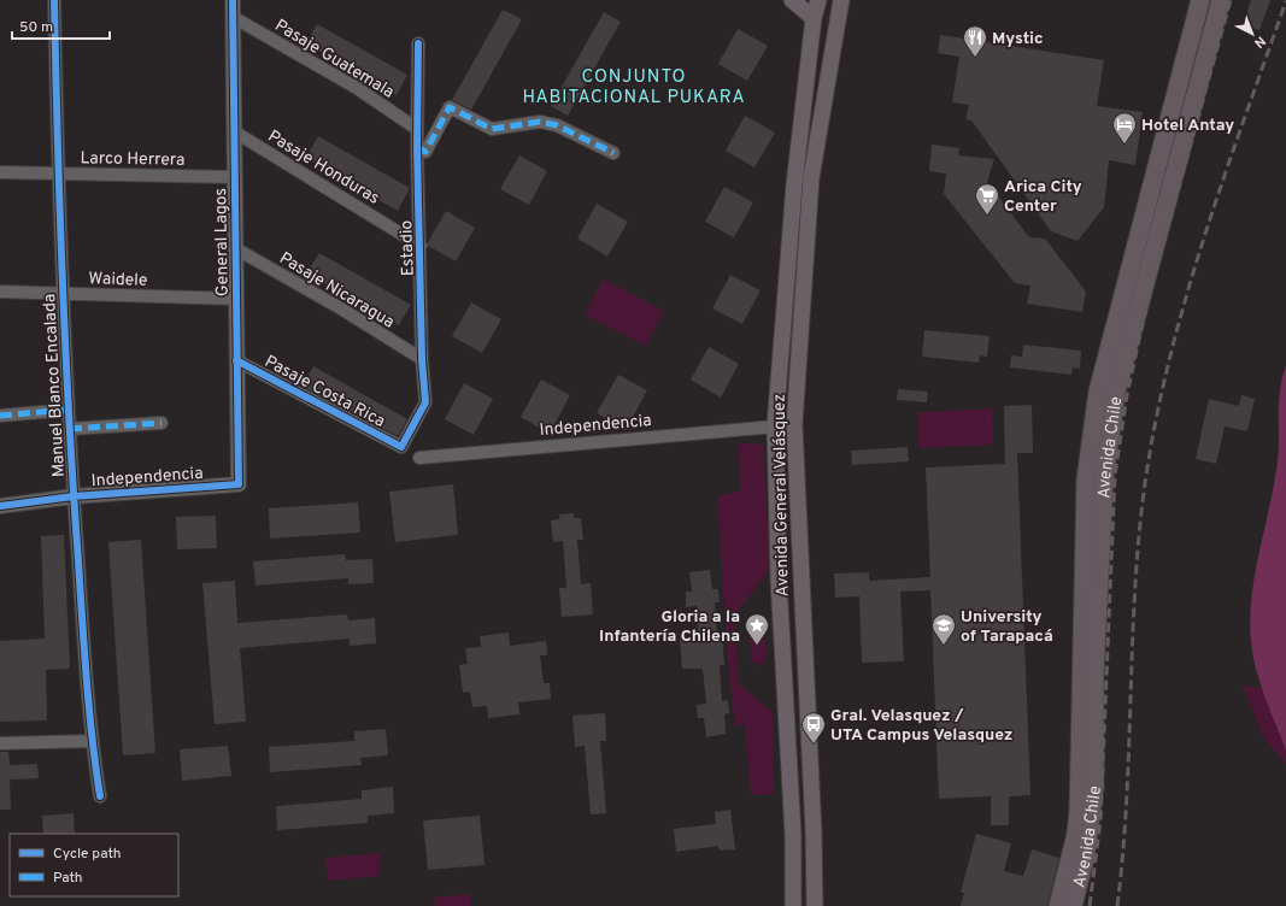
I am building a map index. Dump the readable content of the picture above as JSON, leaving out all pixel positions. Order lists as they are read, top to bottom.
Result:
{
  "streets": {
    "main road": ["Avenida Chile", "Avenida General Velásquez"],
    "street": [
      "Pasaje Guatemala",
      "Larco Herrera",
      "Pasaje Honduras",
      "General Lagos",
      "Estadio",
      "Waidele",
      "Pasaje Nicaragua",
      "Manuel Blanco Encalada",
      "Pasaje Costa Rica",
      "Independencia"
    ]
  },
  "crossings": [
    ["Pasaje Guatemala", "General Lagos"],
    ["Pasaje Guatemala", "Estadio"],
    ["Larco Herrera", "General Lagos"],
    ["Larco Herrera", "Manuel Blanco Encalada"],
    ["Pasaje Honduras", "General Lagos"],
    ["Pasaje Honduras", "Estadio"],
    ["General Lagos", "Waidele"],
    ["General Lagos", "Pasaje Nicaragua"],
    ["General Lagos", "Pasaje Costa Rica"],
    ["General Lagos", "Independencia"],
    ["Estadio", "Pasaje Nicaragua"],
    ["Estadio", "Pasaje Costa Rica"],
    ["Waidele", "Manuel Blanco Encalada"],
    ["Manuel Blanco Encalada", "Independencia"],
    ["Independencia", "Avenida General Velásquez"]
  ],
  "districts": ["CONJUNTO HABITACIONAL PUKARA"],
  "places": {
    "restaurant": ["Mystic"],
    "hotel": ["Hotel Antay"],
    "supermarket": ["Arica City Center"],
    "place": ["Gloria a la Infantería Chilena"],
    "school or university": ["University of Tarapacá"],
    "bus stop": ["Gral. Velasquez / UTA Campus Velasquez"]
  },
  "legend": ["Cycle path", "Path"],
  "scale_bar": "50 m",
  "north": "bottom right"
}
